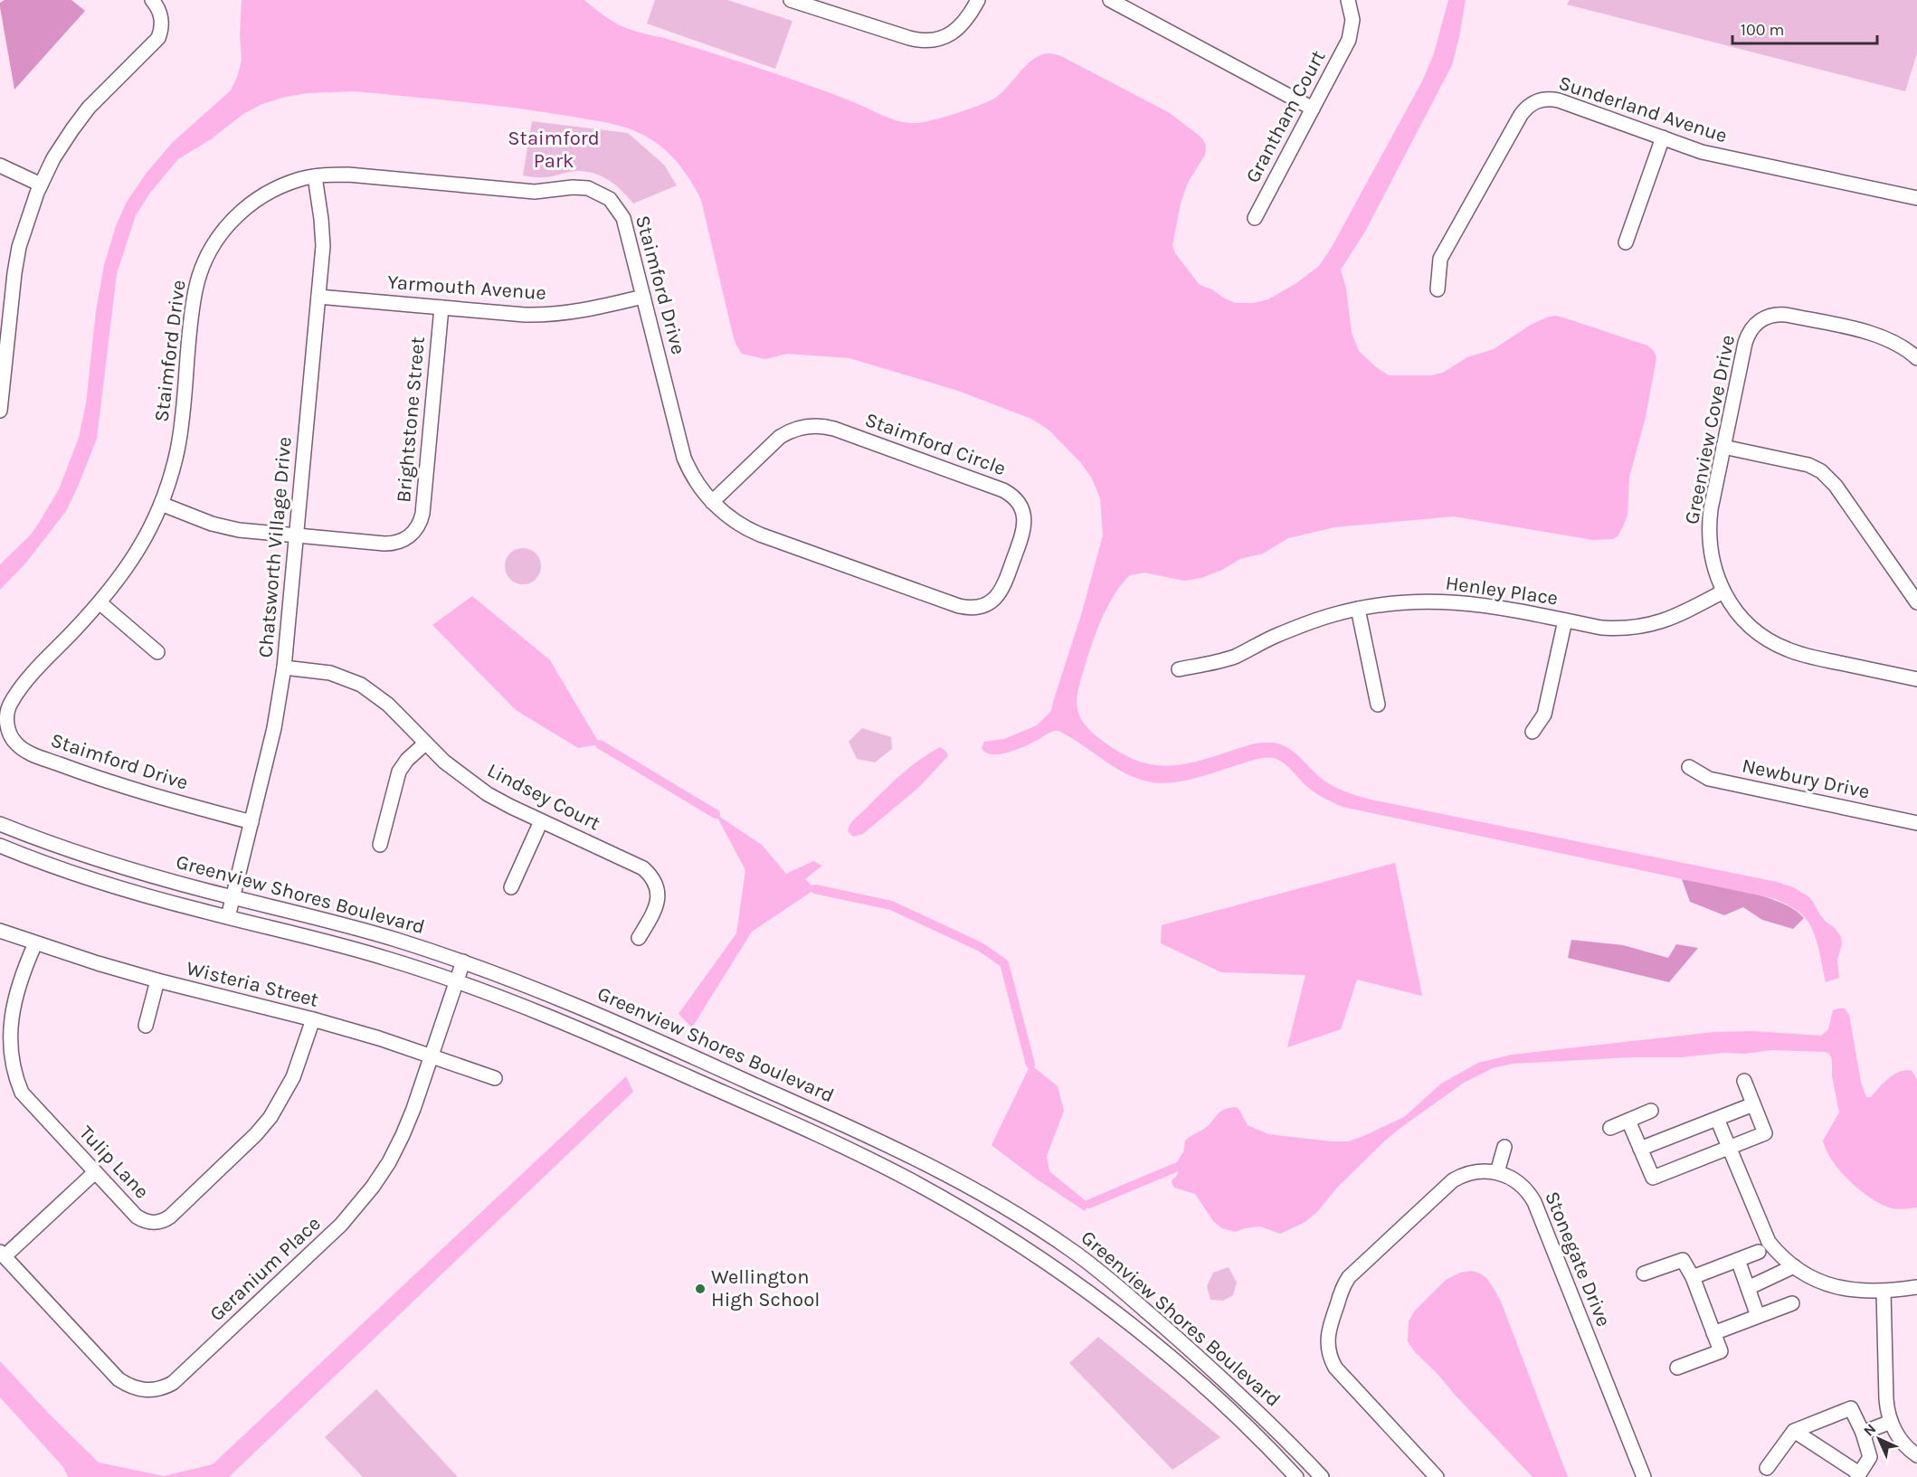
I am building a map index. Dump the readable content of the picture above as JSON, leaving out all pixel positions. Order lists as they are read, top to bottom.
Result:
{
  "streets": {
    "street": [
      "Sunderland Avenue",
      "Grantham Court",
      "Staimford Drive",
      "Yarmouth Avenue",
      "Brightstone Street",
      "Greenview Cove Drive",
      "Staimford Circle",
      "Chatsworth Village Drive",
      "Henley Place",
      "Newbury Drive",
      "Lindsey Court",
      "Greenview Shores Boulevard",
      "Wisteria Street",
      "Tulip Lane",
      "Stonegate Drive",
      "Geranium Place"
    ]
  },
  "crossings": [
    ["Staimford Drive", "Yarmouth Avenue"],
    ["Staimford Drive", "Brightstone Street"],
    ["Staimford Drive", "Staimford Circle"],
    ["Staimford Drive", "Chatsworth Village Drive"],
    ["Yarmouth Avenue", "Brightstone Street"],
    ["Yarmouth Avenue", "Chatsworth Village Drive"],
    ["Brightstone Street", "Chatsworth Village Drive"],
    ["Greenview Cove Drive", "Henley Place"],
    ["Chatsworth Village Drive", "Lindsey Court"],
    ["Chatsworth Village Drive", "Greenview Shores Boulevard"],
    ["Greenview Shores Boulevard", "Geranium Place"],
    ["Wisteria Street", "Tulip Lane"],
    ["Wisteria Street", "Geranium Place"]
  ],
  "parks": ["Staimford Park"],
  "places": ["Wellington High School"],
  "scale_bar": "100 m",
  "north": "top left"
}
